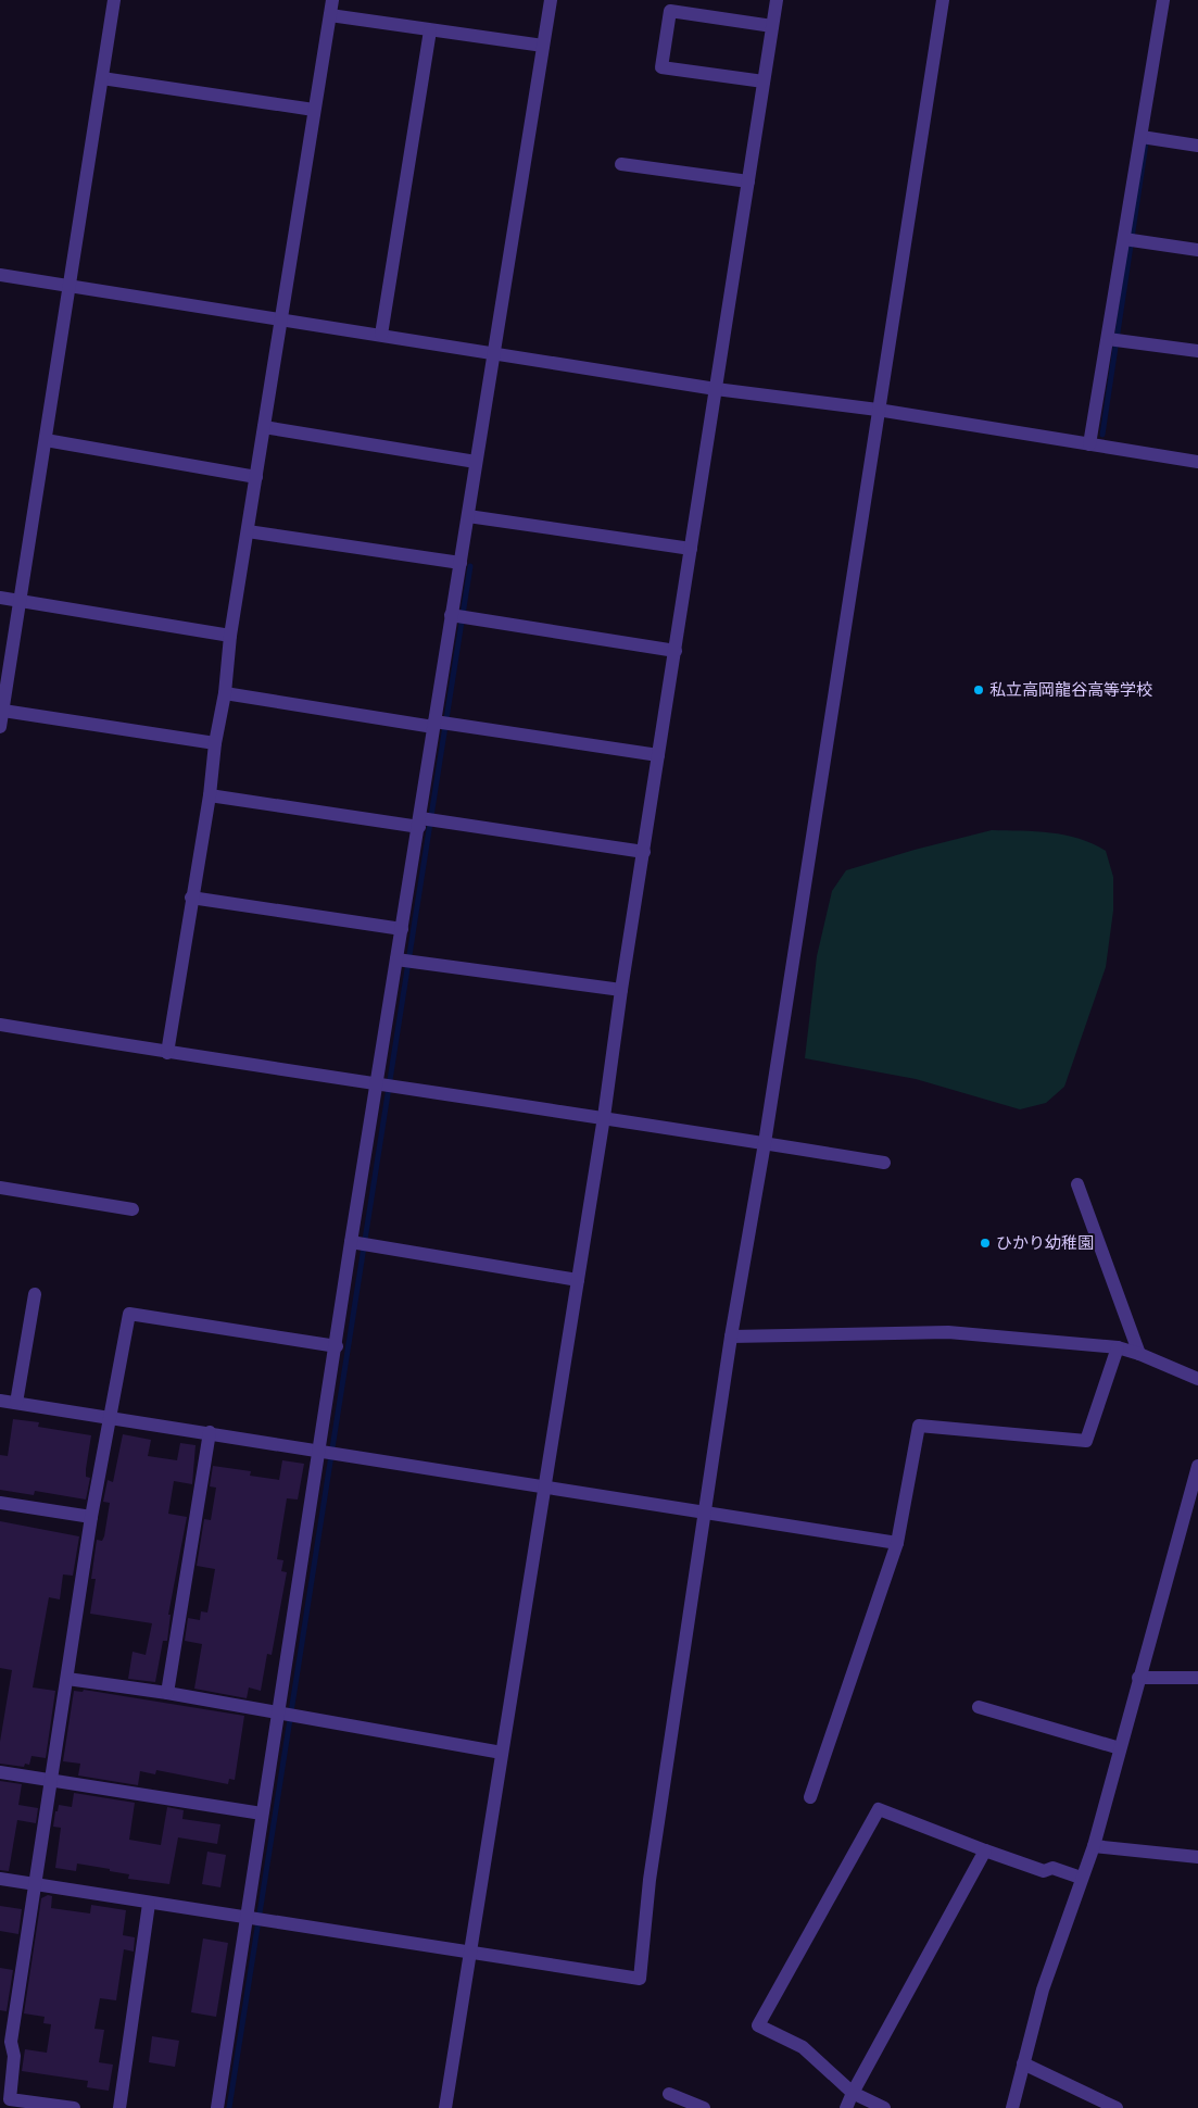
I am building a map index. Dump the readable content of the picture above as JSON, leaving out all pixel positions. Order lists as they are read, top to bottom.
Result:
{
  "places": ["私立高岡龍谷高等学校", "ひかり幼稚園"]
}
